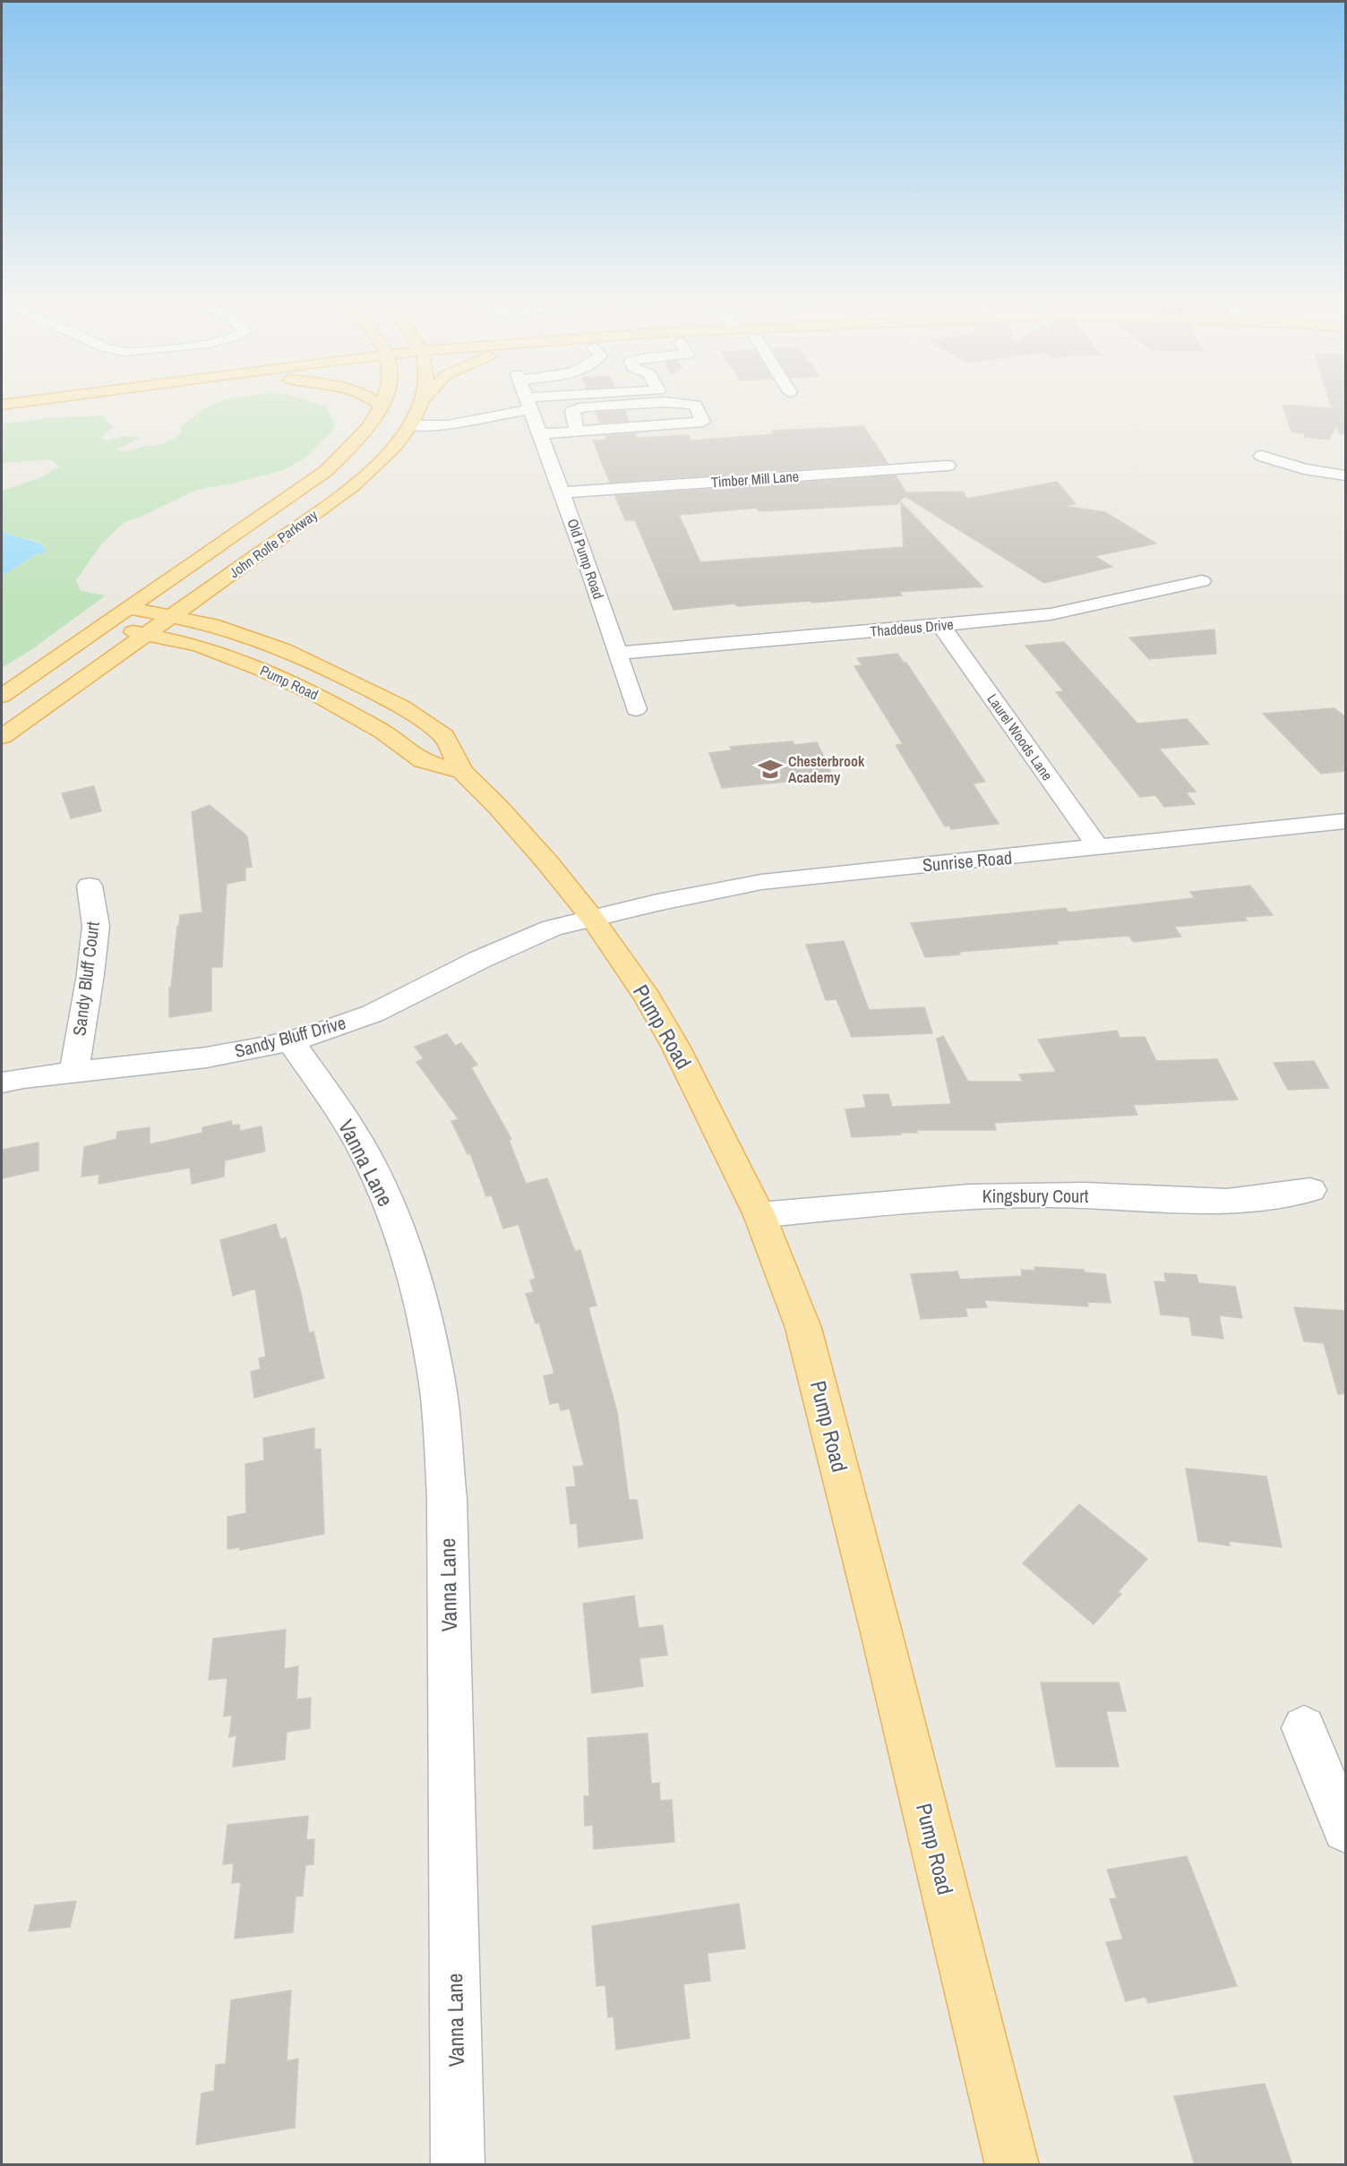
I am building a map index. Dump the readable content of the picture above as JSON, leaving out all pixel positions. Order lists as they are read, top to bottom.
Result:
{
  "streets": {
    "main road": ["John Rolfe Parkway", "Pump Road"],
    "street": [
      "Timber Mill Lane",
      "Old Pump Road",
      "Thaddeus Drive",
      "Laurel Woods Lane",
      "Sunrise Road",
      "Sandy Bluff Court",
      "Sandy Bluff Drive",
      "Vanna Lane",
      "Kingsbury Court"
    ]
  },
  "crossings": [
    ["Timber Mill Lane", "Old Pump Road"],
    ["John Rolfe Parkway", "Pump Road"],
    ["Old Pump Road", "Thaddeus Drive"],
    ["Thaddeus Drive", "Laurel Woods Lane"],
    ["Pump Road", "Sunrise Road"],
    ["Pump Road", "Sandy Bluff Drive"],
    ["Pump Road", "Kingsbury Court"],
    ["Laurel Woods Lane", "Sunrise Road"],
    ["Sunrise Road", "Sandy Bluff Drive"],
    ["Sandy Bluff Court", "Sandy Bluff Drive"],
    ["Sandy Bluff Drive", "Vanna Lane"]
  ],
  "places": {
    "school or university": ["Chesterbrook Academy"]
  }
}
